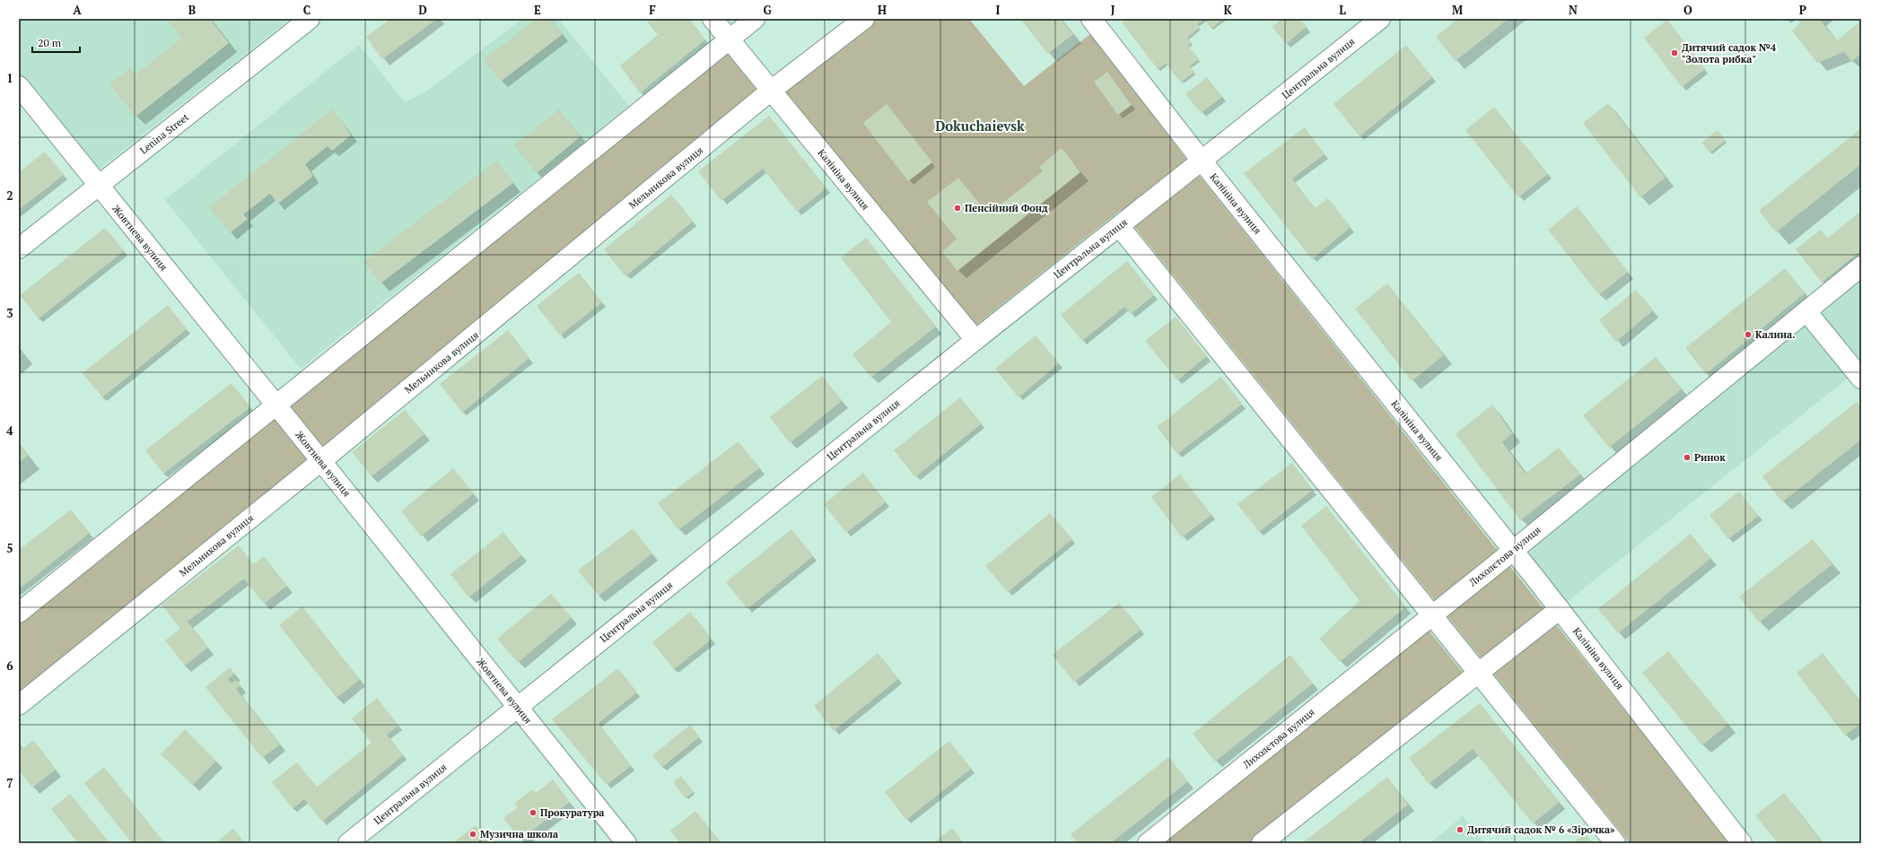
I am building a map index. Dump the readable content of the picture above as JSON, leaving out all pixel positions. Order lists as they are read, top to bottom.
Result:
{
  "streets": {
    "street": [
      "Центральна вулиця",
      "Lenina Street",
      "Мельникова вулиця",
      "Калініна вулиця",
      "Жовтнева вулиця",
      "Лихолєтова вулиця"
    ]
  },
  "crossings": [
    ["Центральна вулиця", "Калініна вулиця"],
    ["Центральна вулиця", "Жовтнева вулиця"],
    ["Lenina Street", "Жовтнева вулиця"],
    ["Мельникова вулиця", "Калініна вулиця"],
    ["Мельникова вулиця", "Жовтнева вулиця"],
    ["Калініна вулиця", "Лихолєтова вулиця"]
  ],
  "districts": ["Dokuchaievsk"],
  "places": [
    "Дитячий садок №4 \"Золота рибка\"",
    "Пенсійний Фонд",
    "Калина.",
    "Ринок",
    "Прокуратура",
    "Дитячий садок № 6 «Зірочка»",
    "Музична школа"
  ],
  "scale_bar": "20 m",
  "grid": {
    "columns": [
      "A",
      "B",
      "C",
      "D",
      "E",
      "F",
      "G",
      "H",
      "I",
      "J",
      "K",
      "L",
      "M",
      "N",
      "O",
      "P"
    ],
    "rows": [
      "1",
      "2",
      "3",
      "4",
      "5",
      "6",
      "7"
    ]
  }
}
